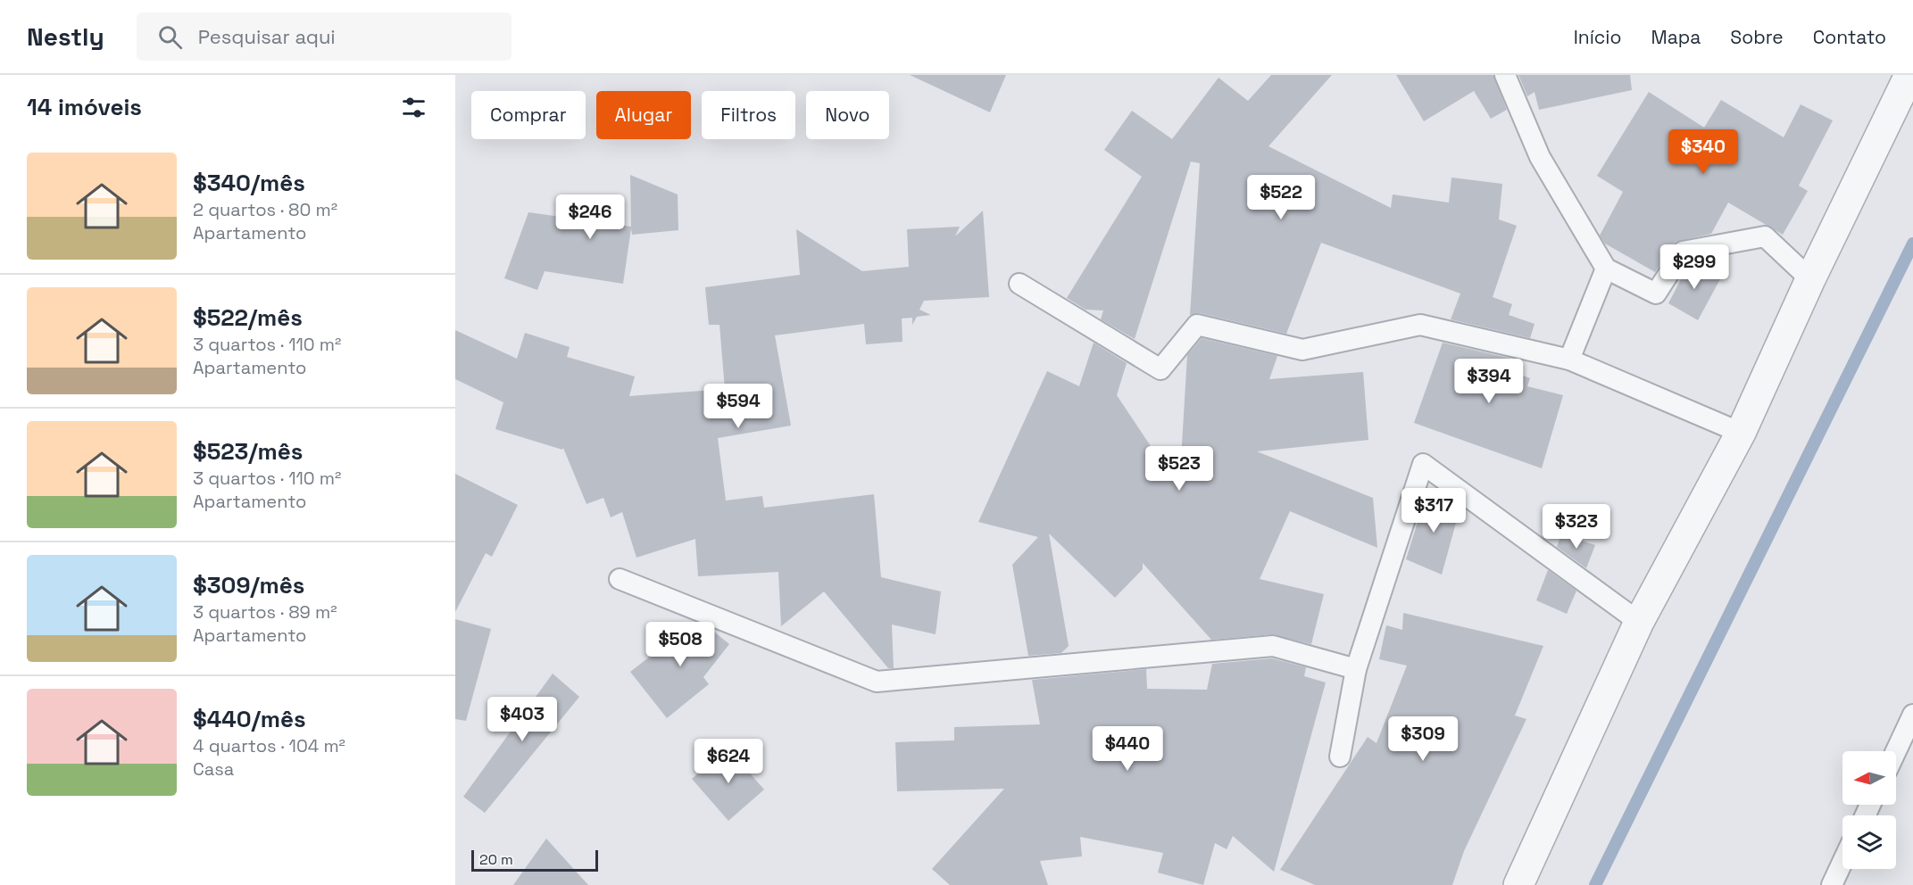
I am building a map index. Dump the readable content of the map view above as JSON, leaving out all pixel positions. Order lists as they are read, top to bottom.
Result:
{
  "scale_bar": "20 m",
  "north": "left",
  "page": {
    "header": "Nestly",
    "search": "Pesquisar aqui",
    "nav": [
      "Início",
      "Mapa",
      "Sobre",
      "Contato"
    ],
    "heading": "14 imóveis",
    "chip": [
      "Comprar",
      "Alugar",
      "Filtros",
      "Novo"
    ],
    "price": [
      "$340",
      "$522",
      "$246",
      "$299",
      "$394",
      "$594",
      "$523",
      "$317",
      "$323",
      "$508",
      "$403",
      "$309",
      "$440",
      "$624"
    ],
    "list": [
      {
        "name": "$340/mês",
        "note": "2 quartos · 80 m² · Apartamento"
      },
      {
        "name": "$522/mês",
        "note": "3 quartos · 110 m² · Apartamento"
      },
      {
        "name": "$523/mês",
        "note": "3 quartos · 110 m² · Apartamento"
      },
      {
        "name": "$309/mês",
        "note": "3 quartos · 89 m² · Apartamento"
      },
      {
        "name": "$440/mês",
        "note": "4 quartos · 104 m² · Casa"
      }
    ],
    "scale": "20 m"
  }
}
